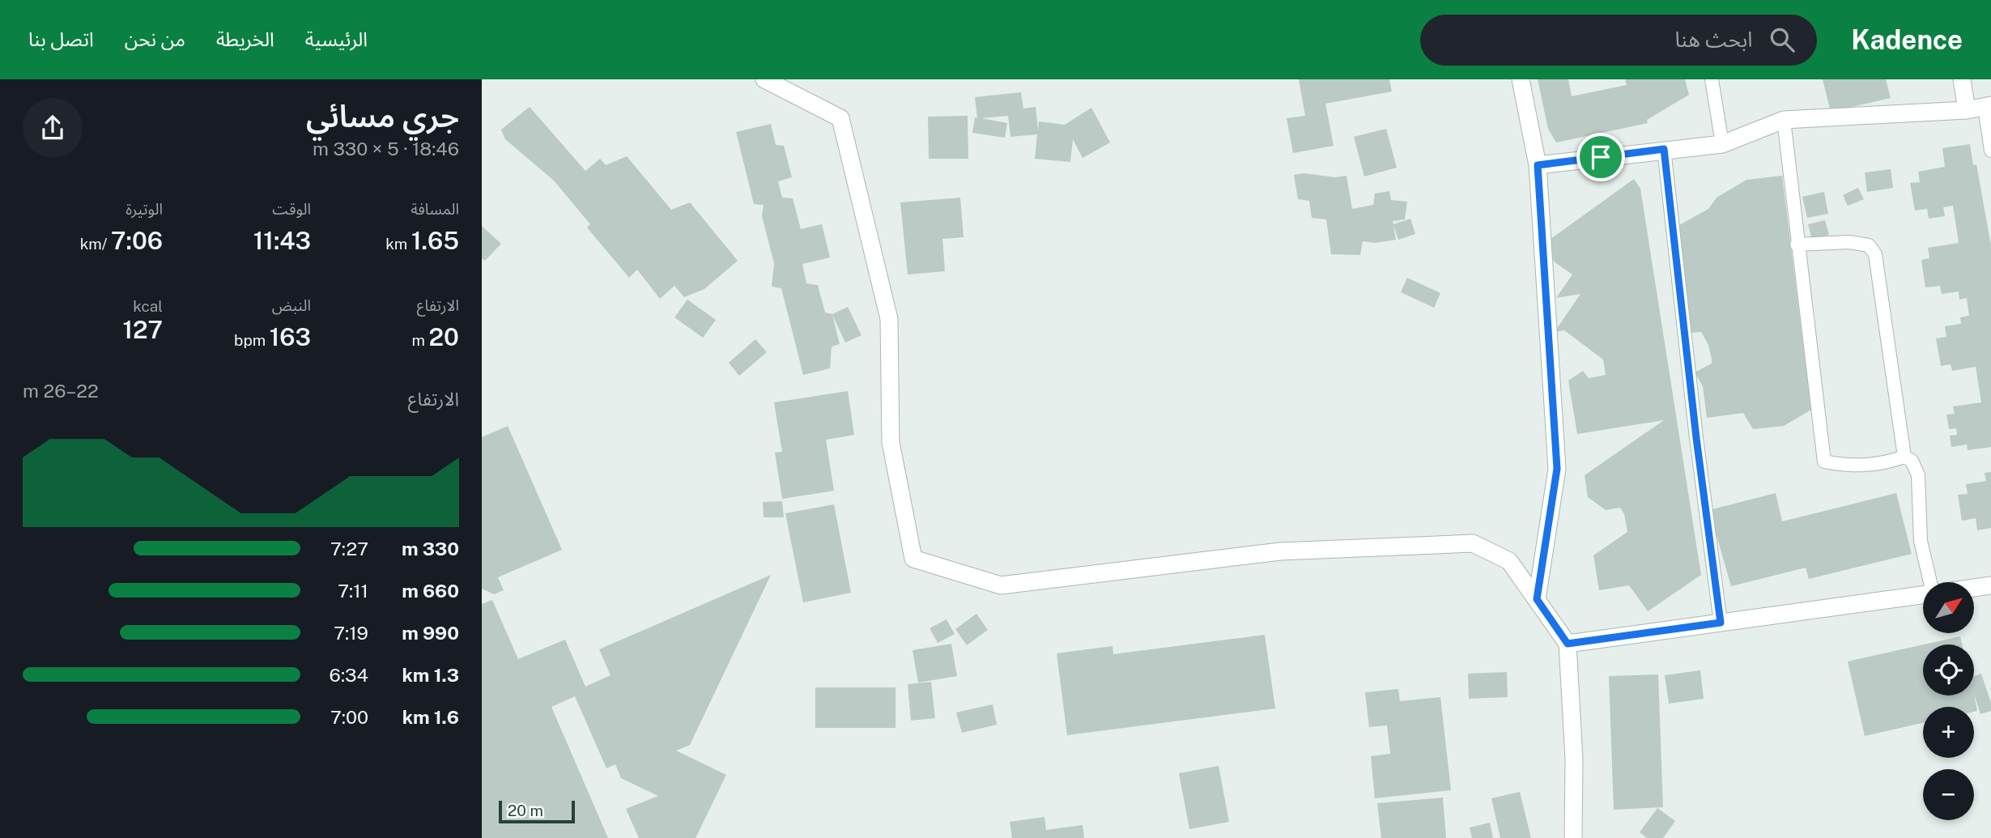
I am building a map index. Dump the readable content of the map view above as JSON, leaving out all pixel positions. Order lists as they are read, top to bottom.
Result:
{
  "scale_bar": "20 m",
  "north": "top right",
  "page": {
    "header": "Kadence",
    "search": "ابحث هنا",
    "nav": [
      "الرئيسية",
      "الخريطة",
      "من نحن",
      "اتصل بنا"
    ],
    "heading": ["جري مسائي", "18:46 · 5 × 330 m"],
    "stats": [
      ["المسافة", "1.65 km"],
      ["الوقت", "11:43"],
      ["الوتيرة", "7:06 /km"],
      ["الارتفاع", "20 m"],
      ["النبض", "163 bpm"],
      ["kcal", "127"]
    ],
    "chart": ["الارتفاع", "22–26 m"],
    "list": [
      {
        "name": "330 m",
        "note": "7:27"
      },
      {
        "name": "660 m",
        "note": "7:11"
      },
      {
        "name": "990 m",
        "note": "7:19"
      },
      {
        "name": "1.3 km",
        "note": "6:34"
      },
      {
        "name": "1.6 km",
        "note": "7:00"
      }
    ],
    "map_buttons": ["+", "−"],
    "scale": "20 m"
  }
}
